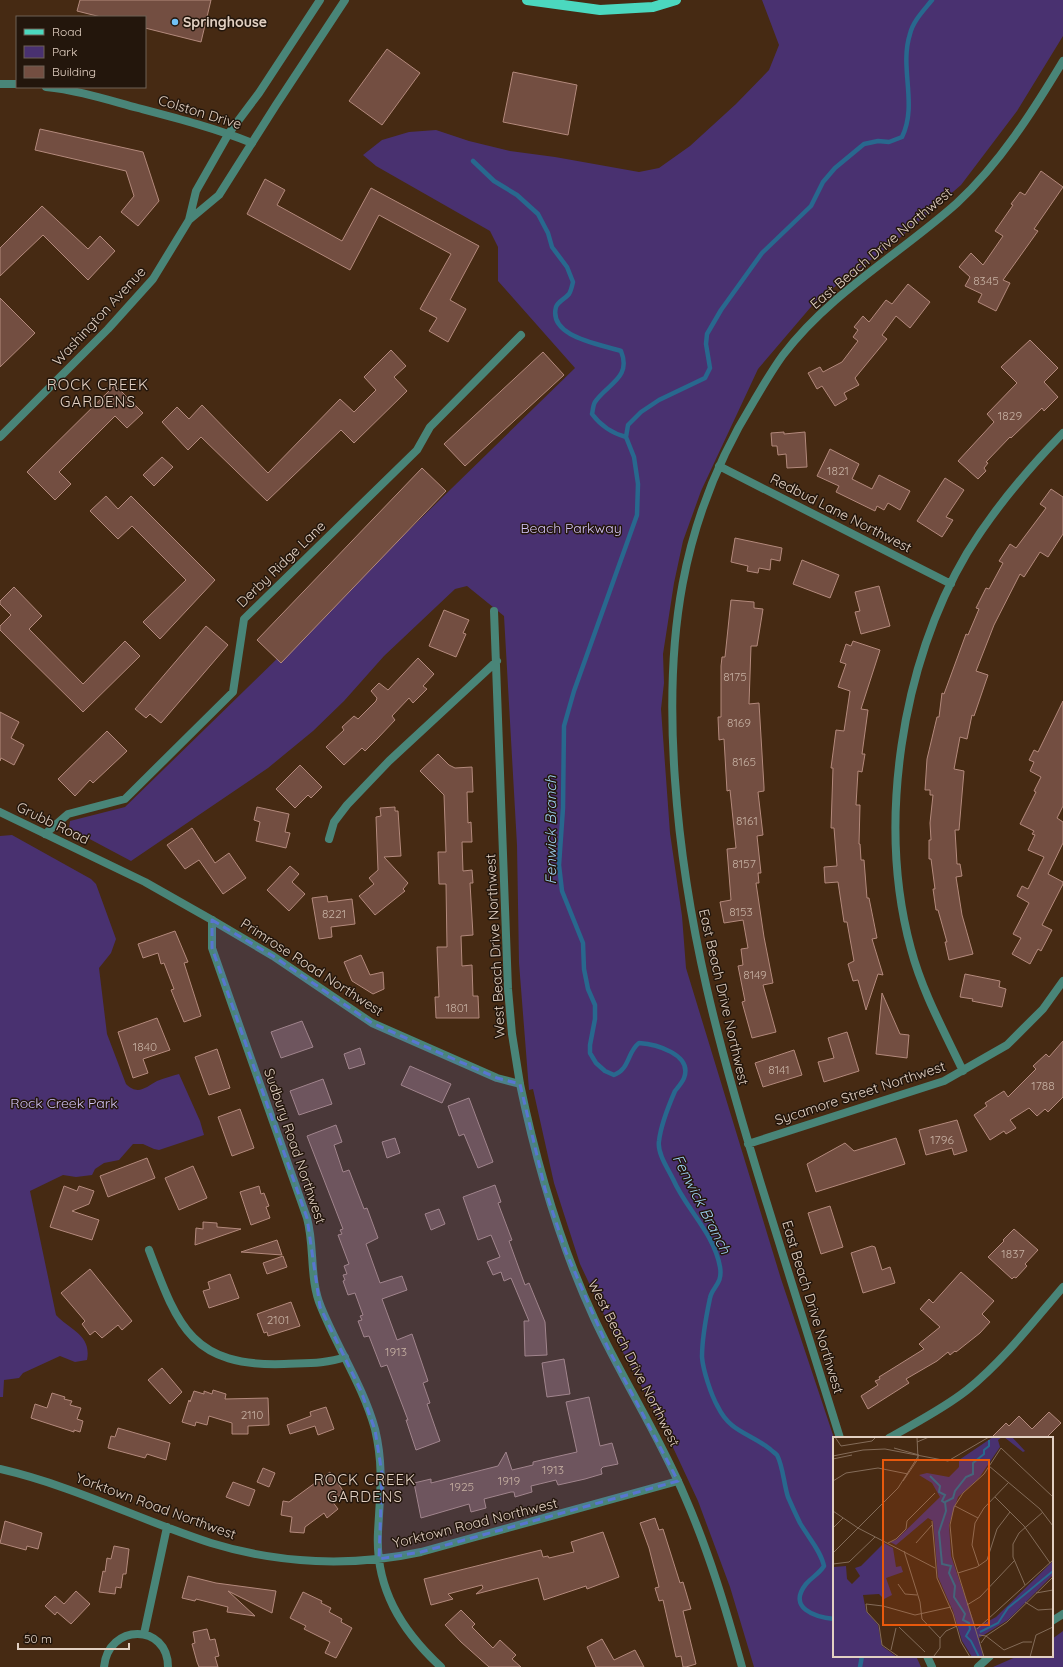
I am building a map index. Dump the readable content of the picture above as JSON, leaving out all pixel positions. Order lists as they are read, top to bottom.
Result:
{
  "streets": {
    "street": [
      "Colston Drive",
      "East Beach Drive Northwest",
      "Washington Avenue",
      "Redbud Lane Northwest",
      "Derby Ridge Lane",
      "Grubb Road",
      "West Beach Drive Northwest",
      "Primrose Road Northwest",
      "Sycamore Street Northwest",
      "Sudbury Road Northwest",
      "Yorktown Road Northwest"
    ]
  },
  "crossings": [
    ["Colston Drive", "Washington Avenue"],
    ["East Beach Drive Northwest", "Redbud Lane Northwest"],
    ["East Beach Drive Northwest", "Sycamore Street Northwest"],
    ["Derby Ridge Lane", "Grubb Road"],
    ["Grubb Road", "Primrose Road Northwest"],
    ["West Beach Drive Northwest", "Primrose Road Northwest"],
    ["West Beach Drive Northwest", "Yorktown Road Northwest"],
    ["Primrose Road Northwest", "Sudbury Road Northwest"],
    ["Sudbury Road Northwest", "Yorktown Road Northwest"]
  ],
  "districts": ["ROCK CREEK GARDENS", "ROCK CREEK GARDENS"],
  "water": ["Fenwick Branch"],
  "parks": ["Beach Parkway", "Rock Creek Park"],
  "places": ["Springhouse"],
  "house_numbers": [
    "8345",
    "1829",
    "1821",
    "8175",
    "8169",
    "8165",
    "8161",
    "8157",
    "8153",
    "8221",
    "8149",
    "1801",
    "1840",
    "8141",
    "1788",
    "1796",
    "1837",
    "2101",
    "1913",
    "2110",
    "1913",
    "1919",
    "1925"
  ],
  "legend": ["Road", "Park", "Building"],
  "scale_bar": "50 m"
}
